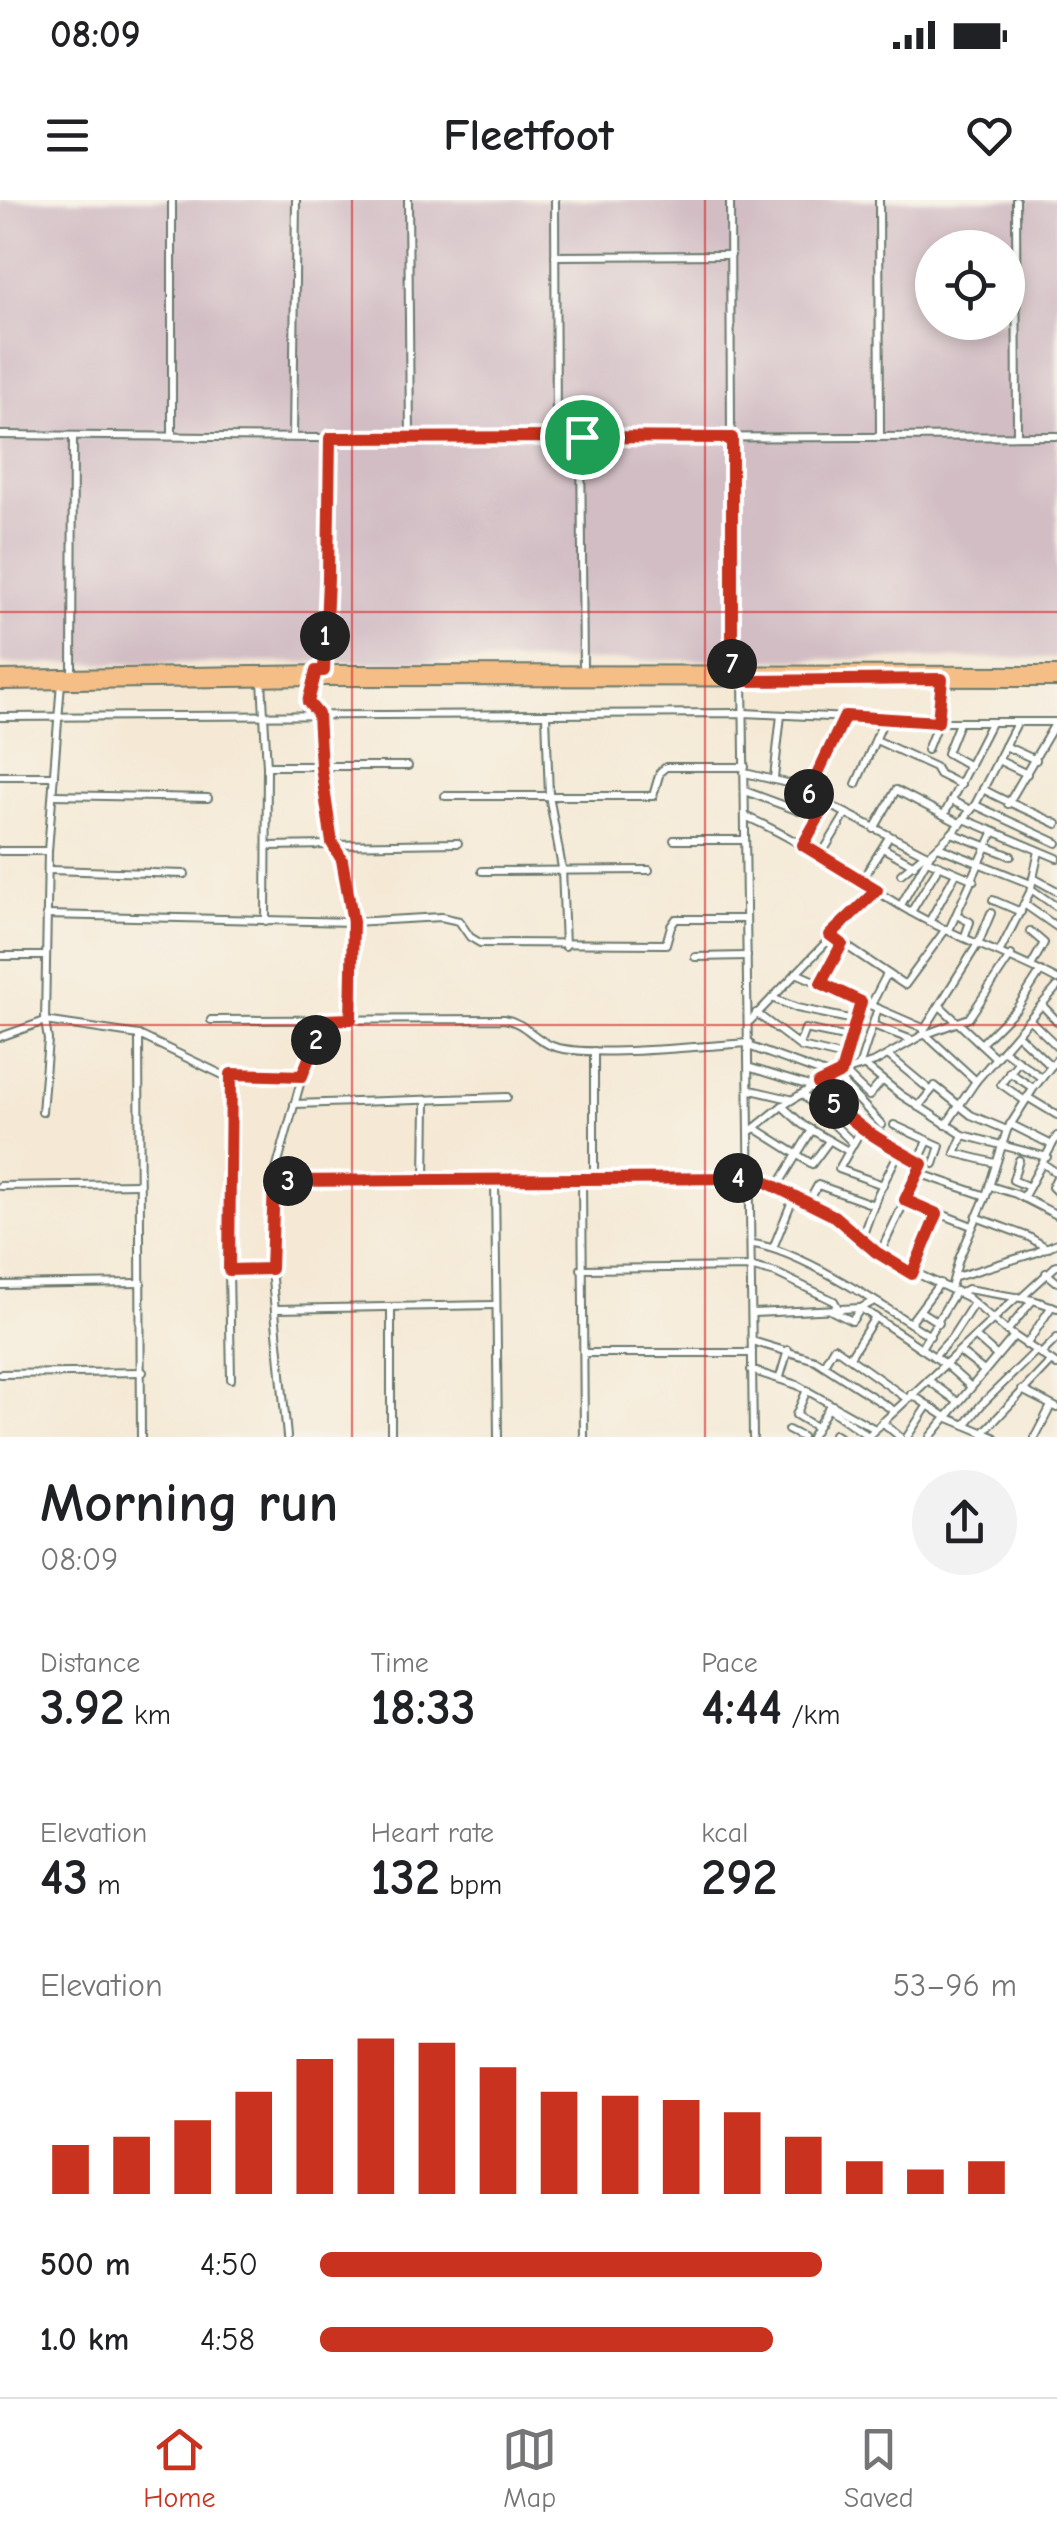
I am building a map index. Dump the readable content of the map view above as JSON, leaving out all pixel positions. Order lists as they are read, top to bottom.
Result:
{
  "page": {
    "status": "08:09",
    "header": "Fleetfoot",
    "pins": [
      "1",
      "7",
      "6",
      "2",
      "5",
      "4",
      "3"
    ],
    "heading": ["Morning run", "08:09"],
    "stats": [
      ["Distance", "3.92 km"],
      ["Time", "18:33"],
      ["Pace", "4:44 /km"],
      ["Elevation", "43 m"],
      ["Heart rate", "132 bpm"],
      ["kcal", "292"]
    ],
    "chart": ["Elevation", "53–96 m"],
    "list": [
      {
        "name": "500 m",
        "note": "4:50"
      },
      {
        "name": "1.0 km",
        "note": "4:58"
      }
    ],
    "tabs": ["Home", "Map", "Saved"]
  }
}
